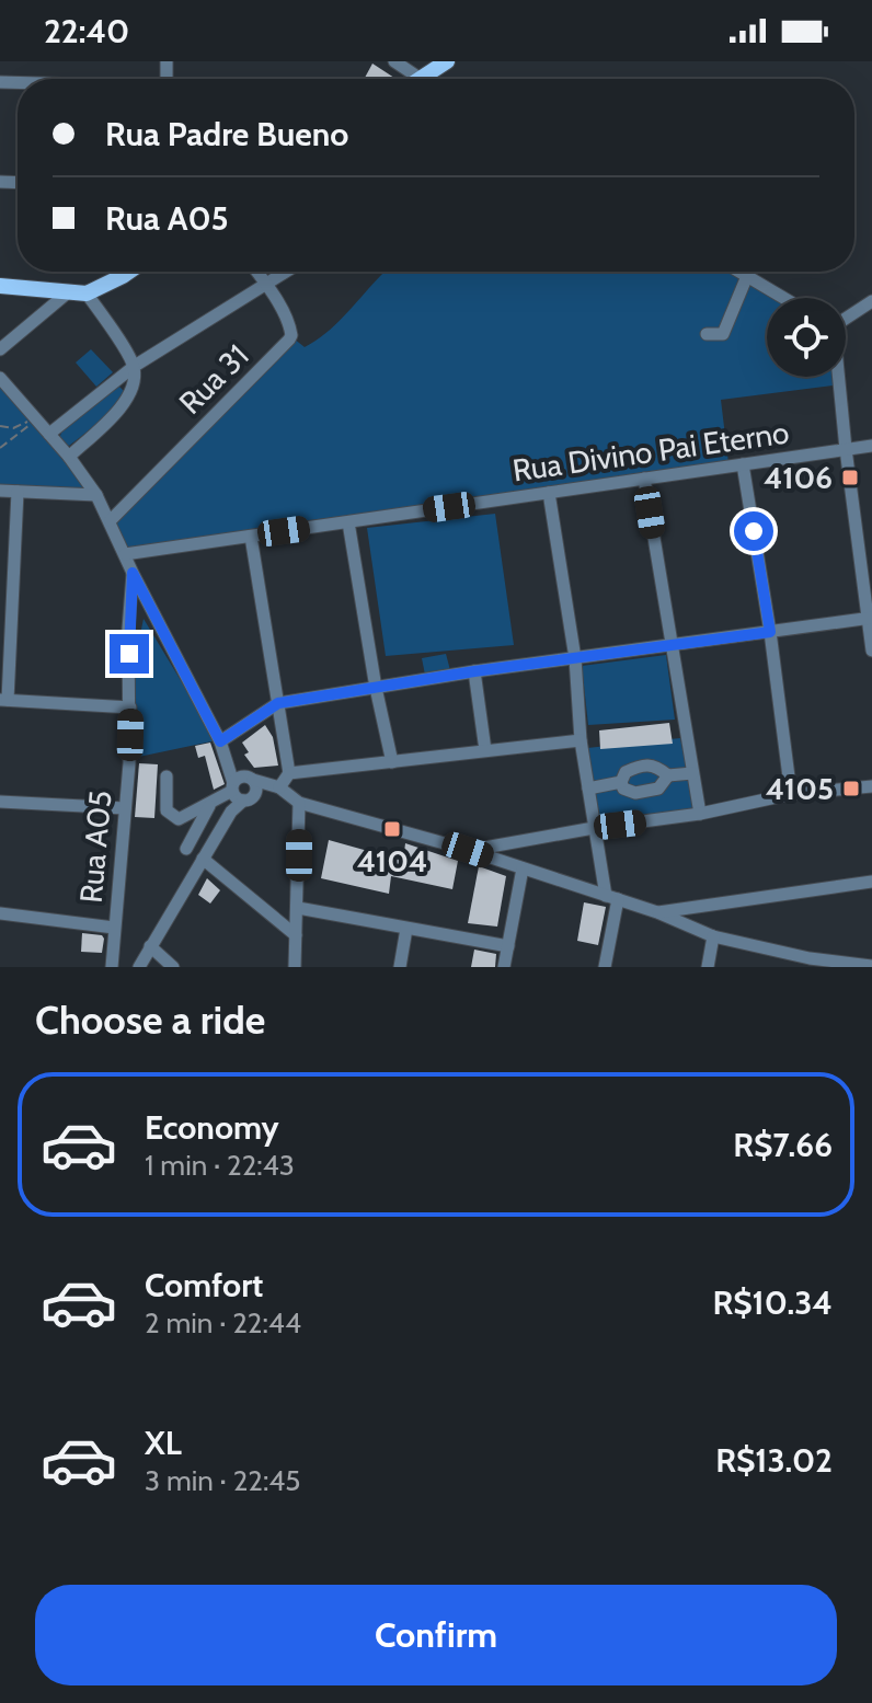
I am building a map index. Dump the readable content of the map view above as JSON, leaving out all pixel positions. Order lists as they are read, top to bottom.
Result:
{
  "streets": {
    "street": ["Rua 31", "Rua Divino Pai Eterno", "Rua A05"]
  },
  "places": {
    "transit": ["4106", "4105", "4104"]
  },
  "page": {
    "status": "22:40",
    "banner": ["Rua Padre Bueno", "Rua A05"],
    "heading": "Choose a ride",
    "list": [
      {
        "name": "Economy",
        "note": "1 min · 22:43",
        "value": "R$7.66"
      },
      {
        "name": "Comfort",
        "note": "2 min · 22:44",
        "value": "R$10.34"
      },
      {
        "name": "XL",
        "note": "3 min · 22:45",
        "value": "R$13.02"
      }
    ],
    "buttons": "Confirm"
  }
}
